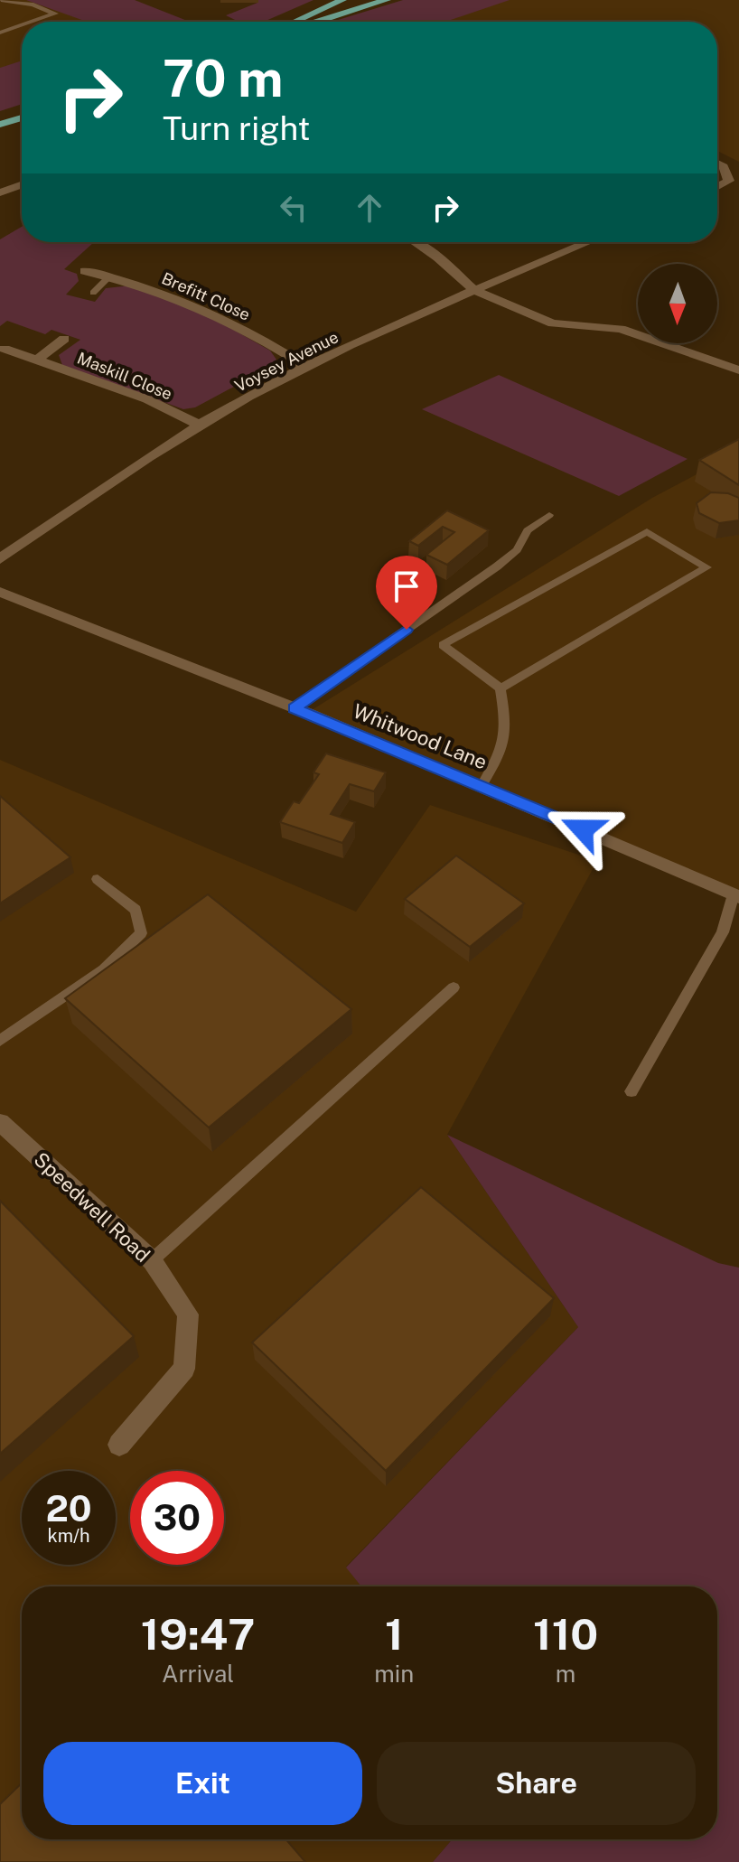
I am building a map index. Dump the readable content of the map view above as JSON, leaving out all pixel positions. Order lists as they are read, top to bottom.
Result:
{
  "streets": {
    "street": [
      "Brefitt Close",
      "Voysey Avenue",
      "Maskill Close",
      "Whitwood Lane",
      "Speedwell Road"
    ]
  },
  "crossings": [
    ["Brefitt Close", "Voysey Avenue"],
    ["Voysey Avenue", "Maskill Close"]
  ],
  "north": "bottom",
  "page": {
    "turn": ["70 m", "Turn right"],
    "speed": "20 km/h",
    "limit": "30",
    "eta": [
      "19:47",
      "Arrival",
      "1",
      "min",
      "110",
      "m"
    ],
    "buttons": ["Exit", "Share"]
  }
}
